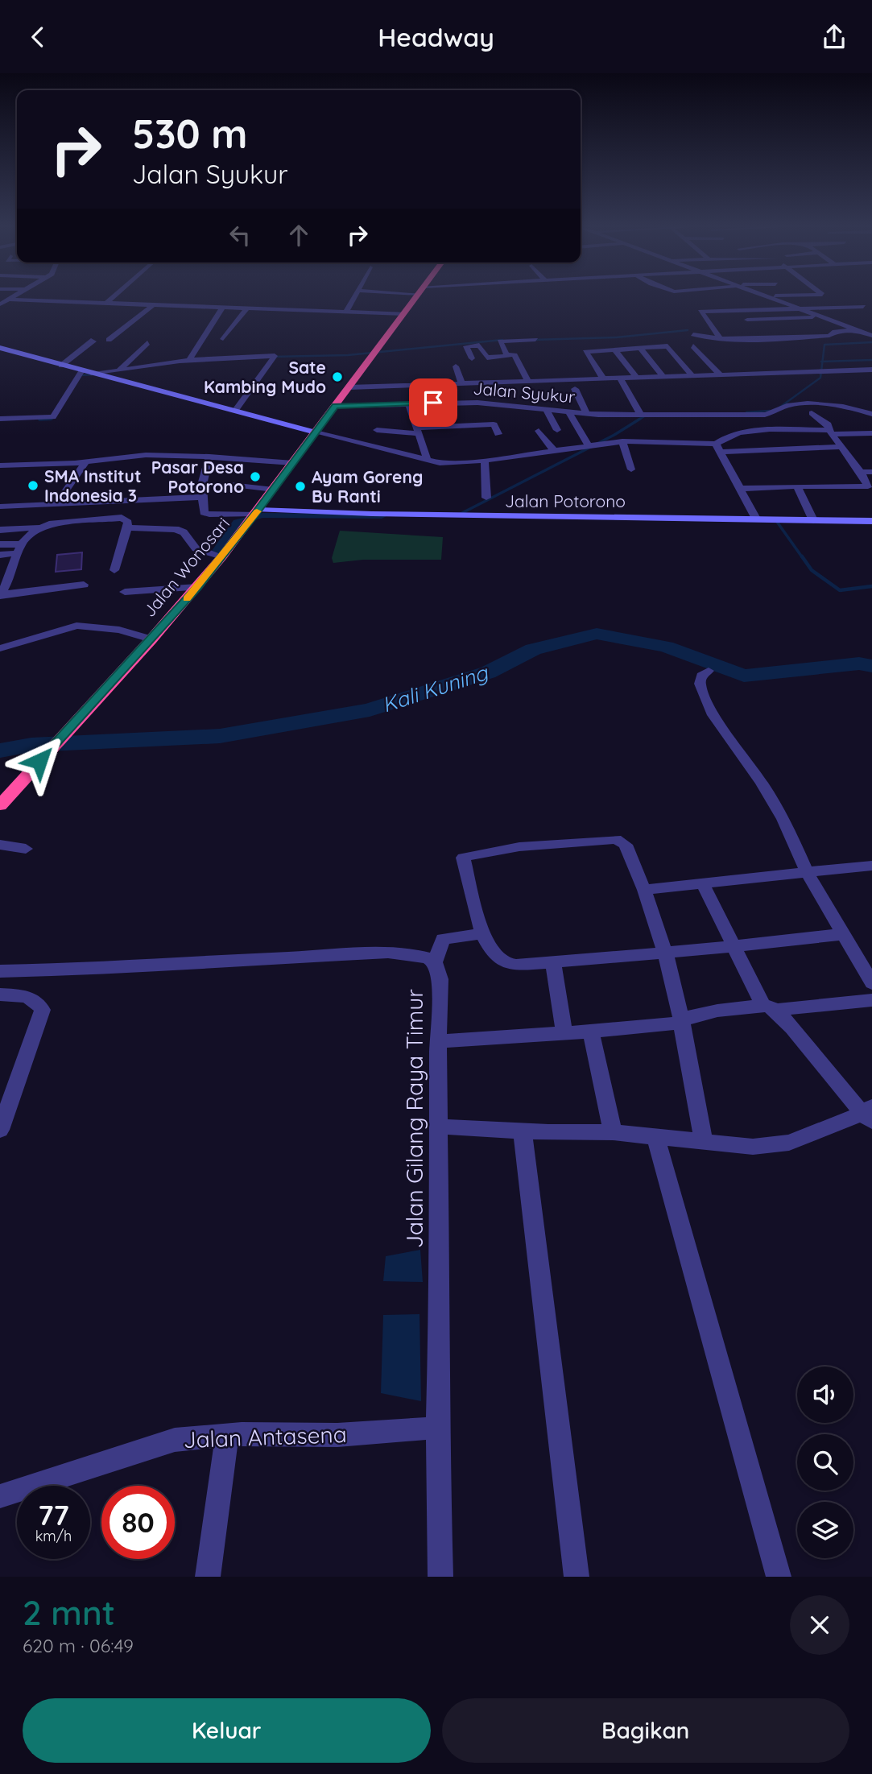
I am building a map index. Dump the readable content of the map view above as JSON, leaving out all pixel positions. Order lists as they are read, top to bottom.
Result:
{
  "streets": {
    "highway": ["Jalan Wonosari"],
    "street": [
      "Jalan Syukur",
      "Jalan Potorono",
      "Jalan Gilang Raya Timur",
      "Jalan Antasena"
    ]
  },
  "crossings": [
    ["Jalan Syukur", "Jalan Wonosari"],
    ["Jalan Potorono", "Jalan Wonosari"],
    ["Jalan Gilang Raya Timur", "Jalan Antasena"]
  ],
  "water": ["Kali Kuning"],
  "places": [
    "Sate Kambing Mudo",
    "Pasar Desa Potorono",
    "SMA Institut Indonesia 3",
    "Ayam Goreng Bu Ranti"
  ],
  "page": {
    "header": "Headway",
    "turn": ["530 m", "Jalan Syukur"],
    "speed": "77 km/h",
    "limit": "80",
    "heading": ["2 mnt", "620 m · 06:49"],
    "buttons": ["Keluar", "Bagikan"]
  }
}
